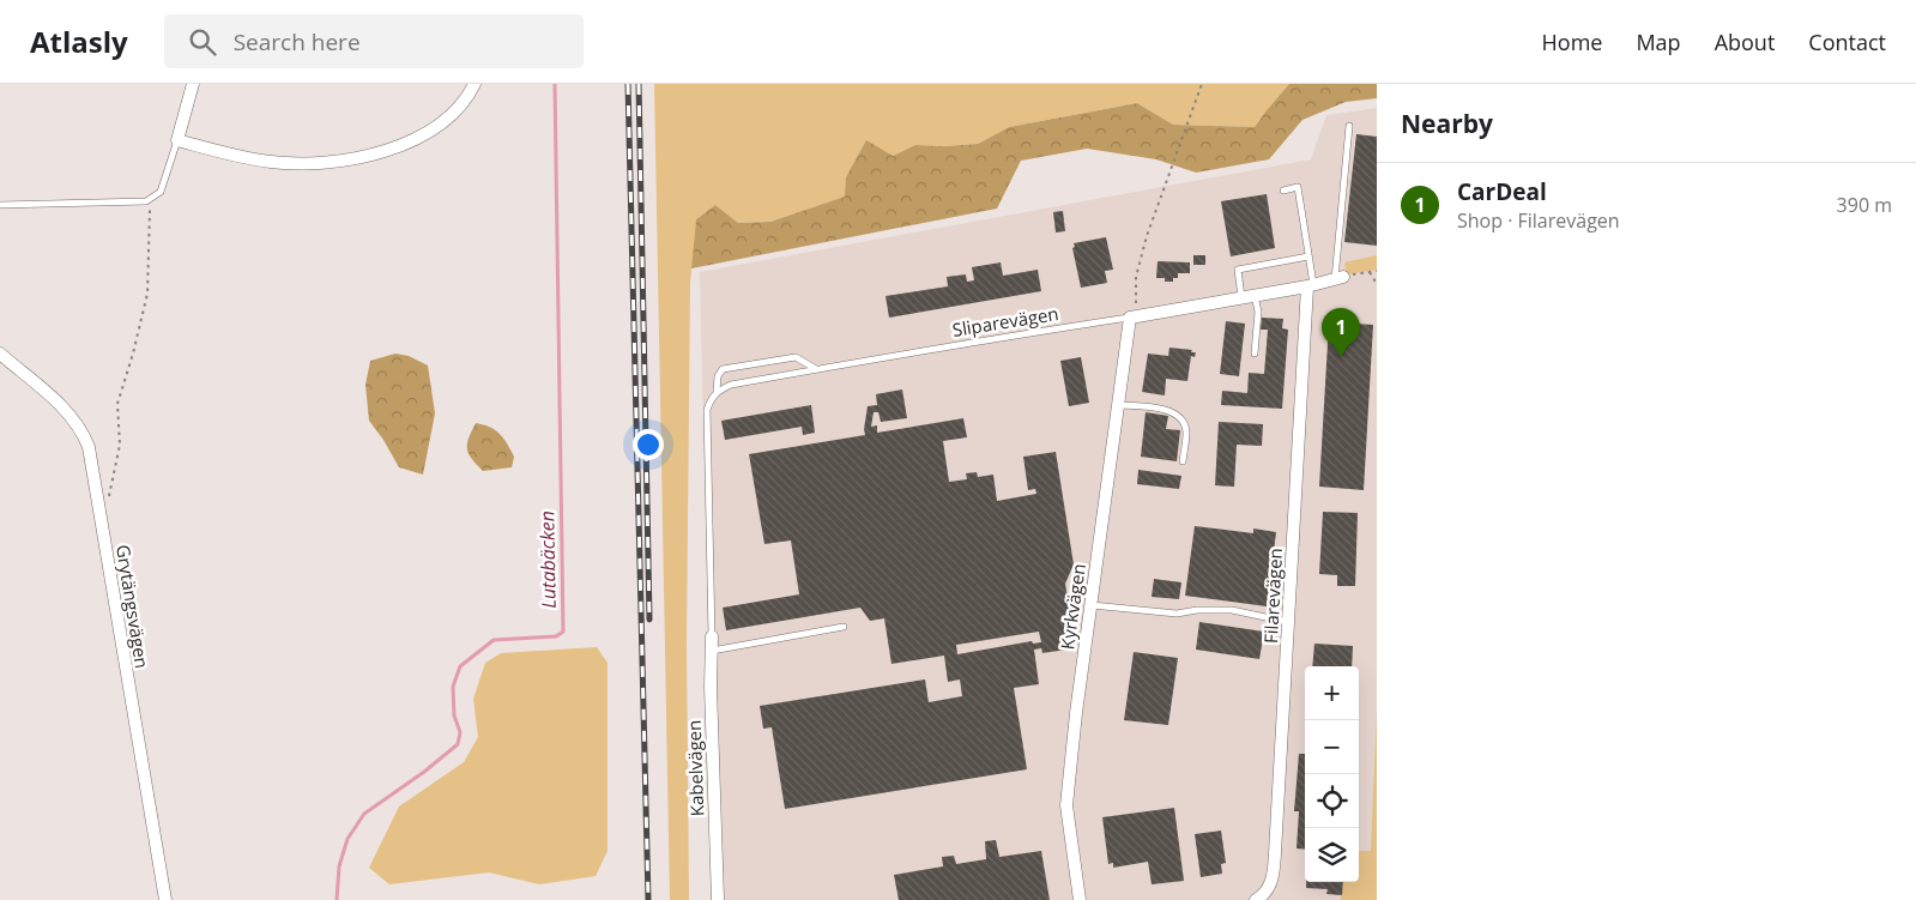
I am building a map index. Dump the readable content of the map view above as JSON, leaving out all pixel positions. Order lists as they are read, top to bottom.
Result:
{
  "streets": {
    "street": [
      "Filarevägen",
      "Grytängsvägen",
      "Kyrkvägen",
      "Kabelvägen"
    ],
    "lane": ["Sliparevägen"]
  },
  "crossings": [
    ["Sliparevägen", "Kyrkvägen"]
  ],
  "water": ["Lutabäcken"],
  "page": {
    "header": "Atlasly",
    "search": "Search here",
    "nav": [
      "Home",
      "Map",
      "About",
      "Contact"
    ],
    "heading": "Nearby",
    "list": [
      {
        "mark": "1",
        "name": "CarDeal",
        "note": "Shop · Filarevägen",
        "value": "390 m"
      }
    ],
    "pins": "1",
    "map_buttons": ["+", "−"]
  }
}
